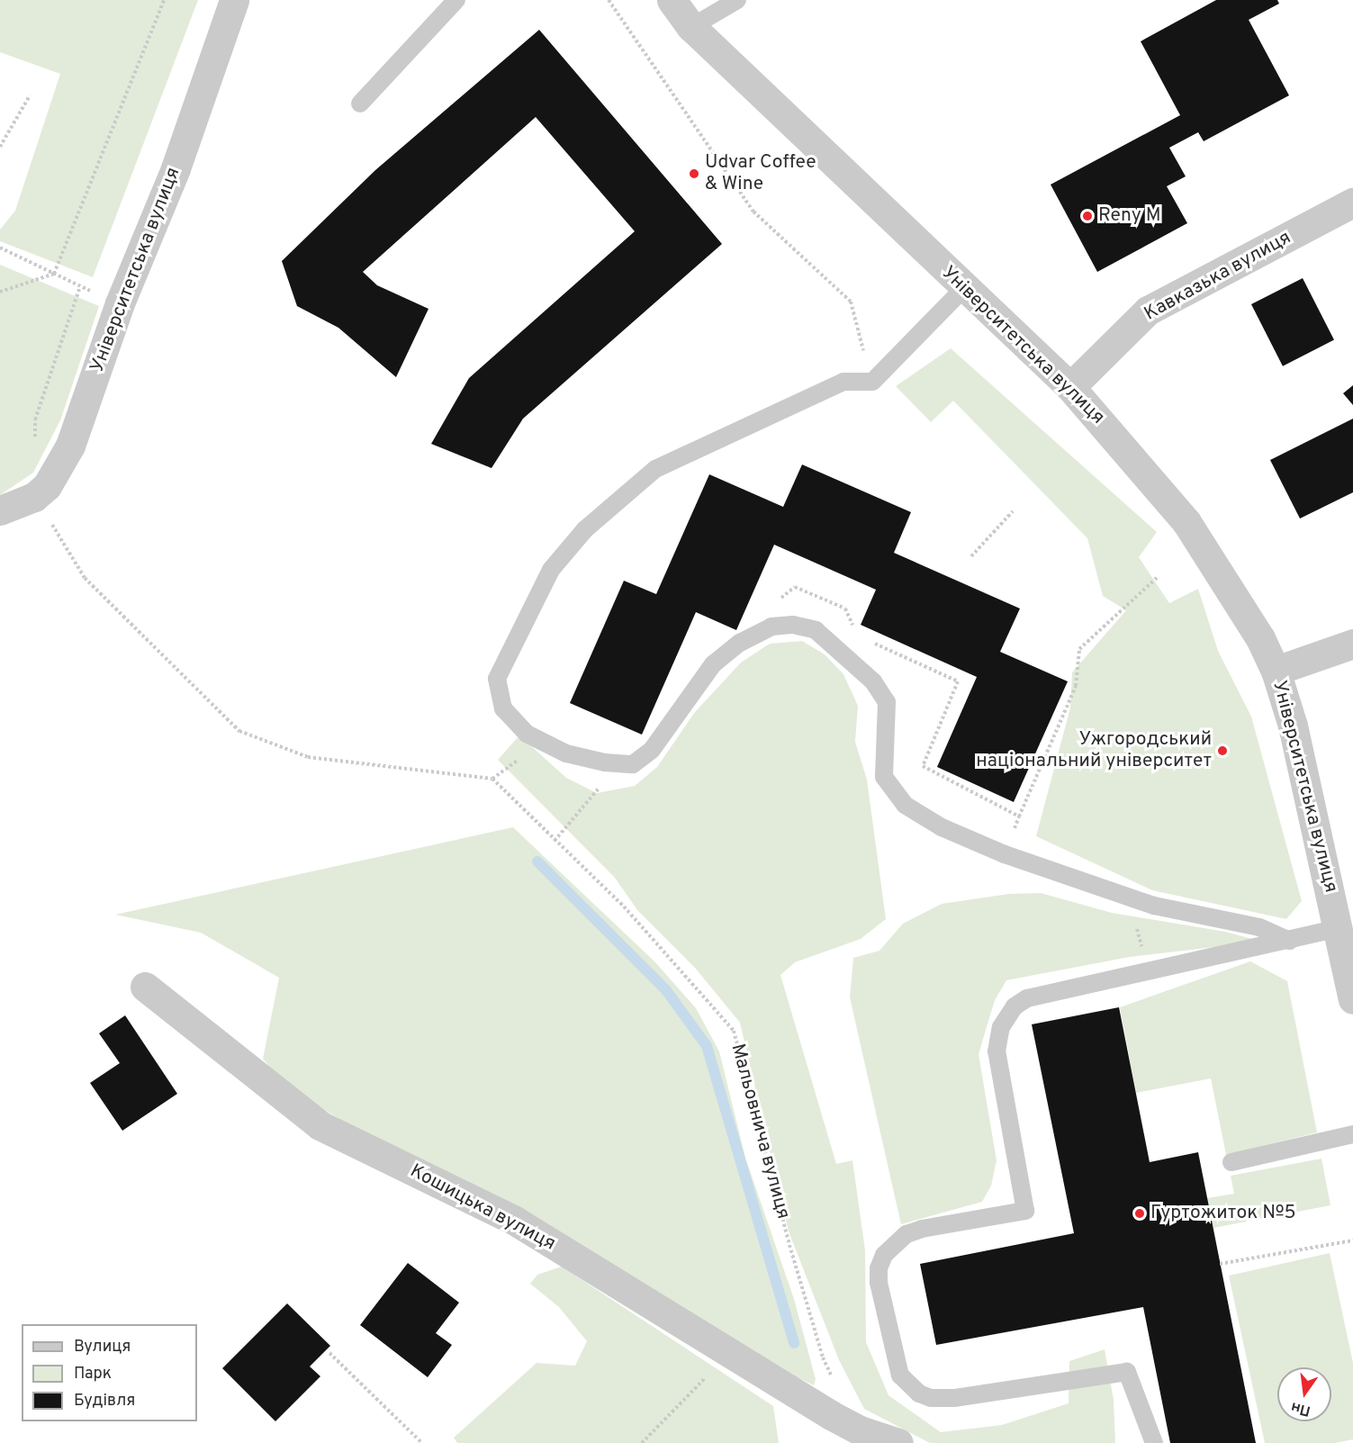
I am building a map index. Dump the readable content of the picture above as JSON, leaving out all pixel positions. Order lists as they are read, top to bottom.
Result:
{
  "streets": {
    "street": ["Університетська вулиця", "Кавказька вулиця", "Кошицька вулиця"],
    "path": ["Мальовнича вулиця"]
  },
  "crossings": [
    ["Університетська вулиця", "Кавказька вулиця"],
    ["Університетська вулиця", "Мальовнича вулиця"]
  ],
  "places": [
    "Udvar Coffee & Wine",
    "Reny M",
    "Ужгородський національний університет",
    "Гуртожиток №5"
  ],
  "legend": ["Вулиця", "Парк", "Будівля"],
  "north": "bottom"
}
